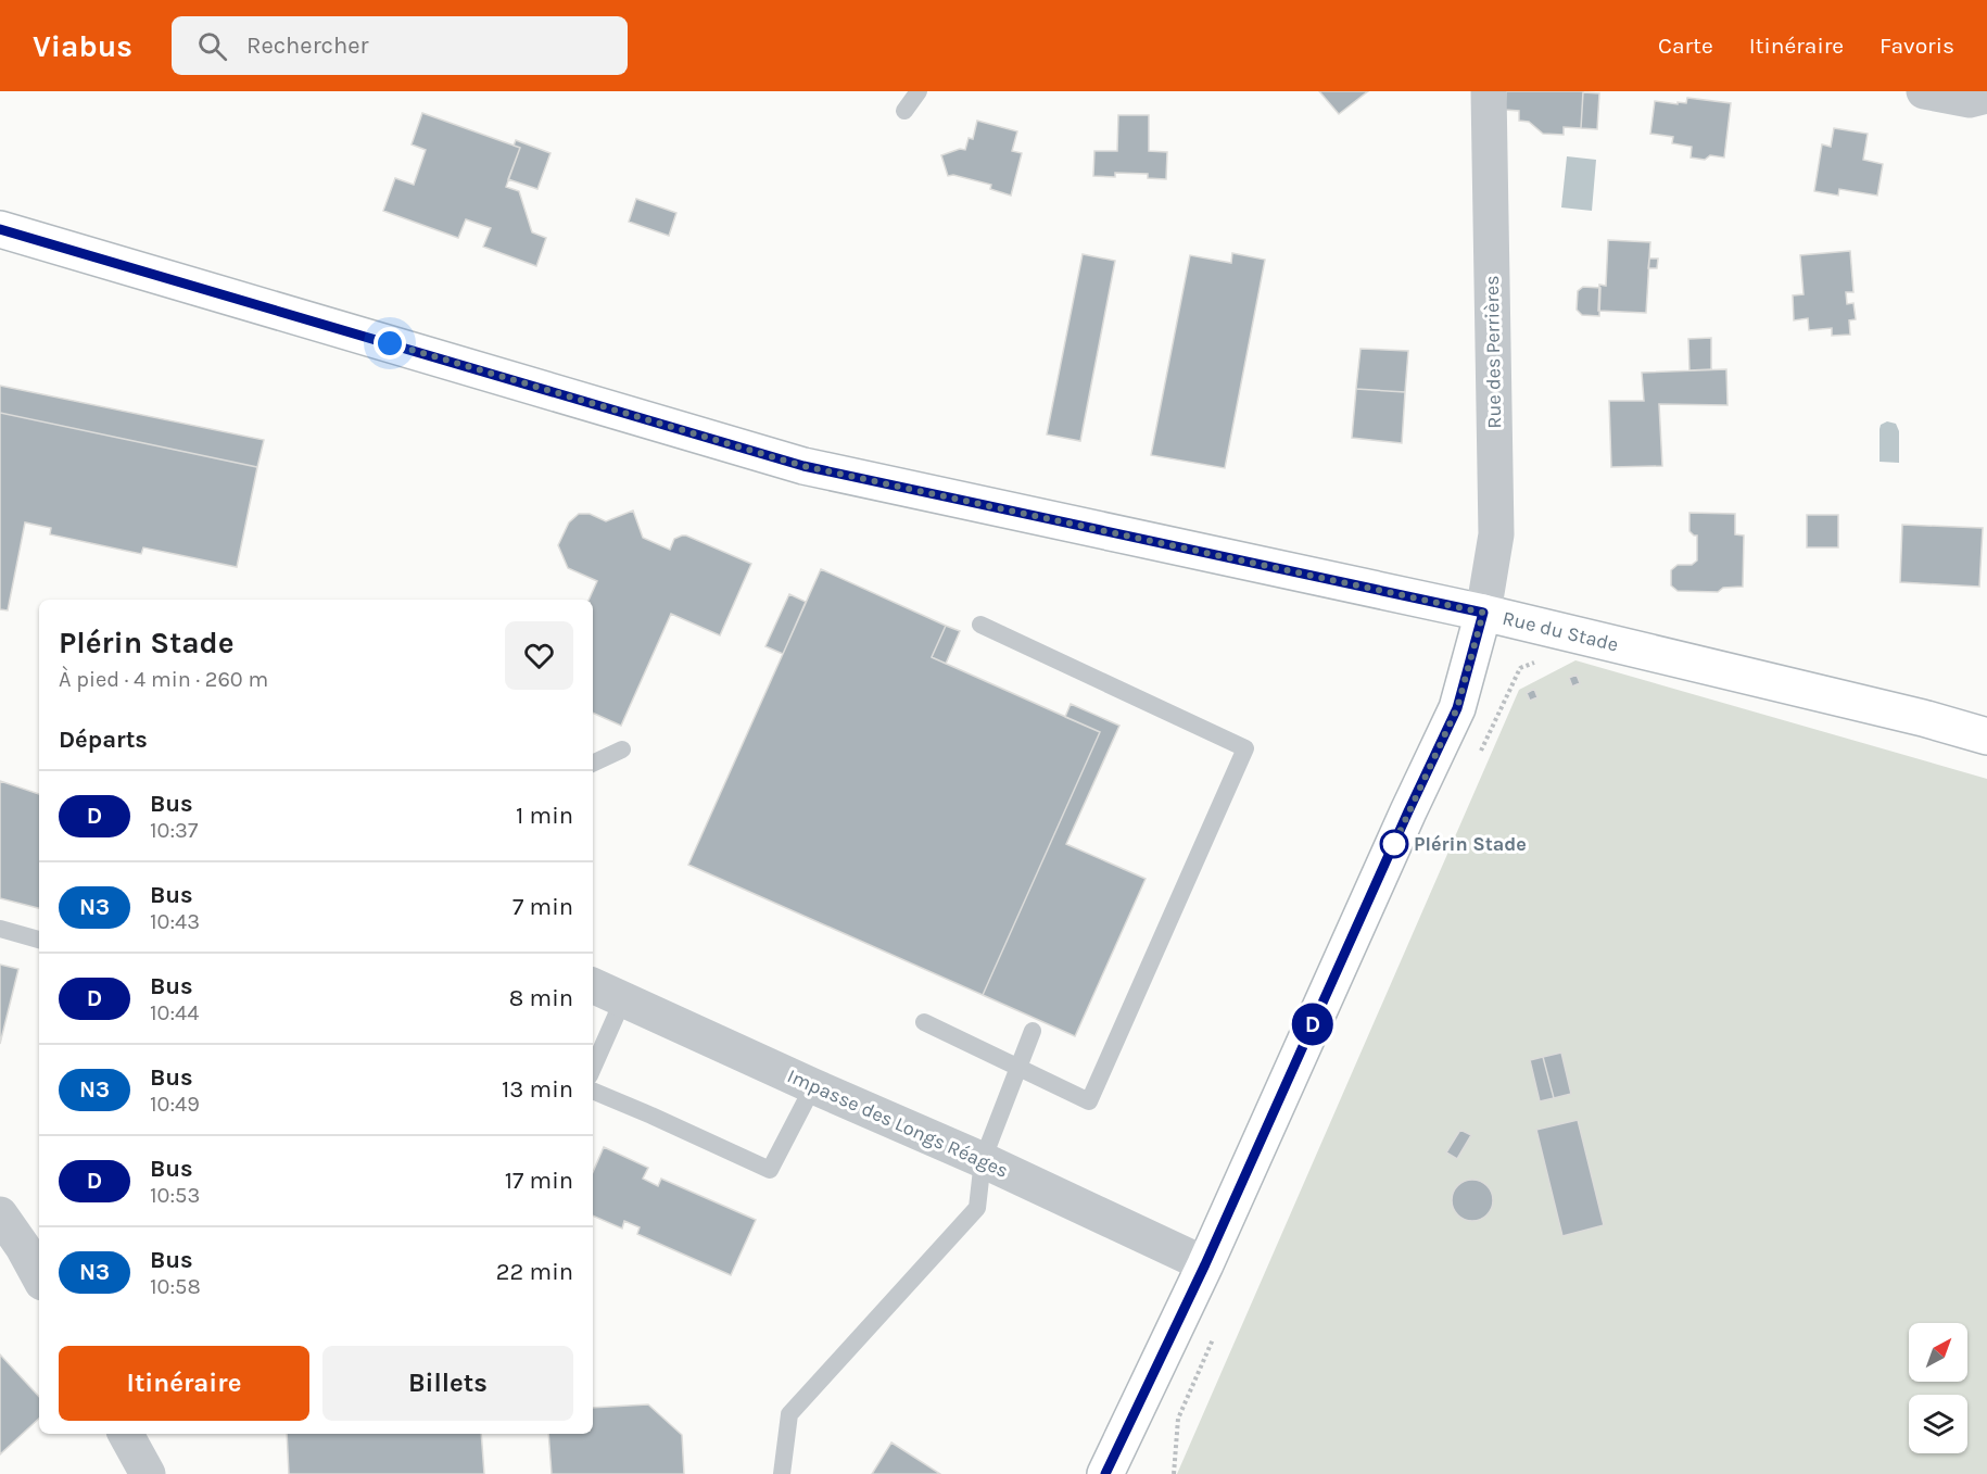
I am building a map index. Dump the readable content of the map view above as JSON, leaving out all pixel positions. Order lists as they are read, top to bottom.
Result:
{
  "streets": {
    "main road": ["Rue du Stade"],
    "street": ["Rue des Perrières", "Impasse des Longs Réages"]
  },
  "crossings": [
    ["Rue des Perrières", "Rue du Stade"]
  ],
  "places": ["Plérin Stade"],
  "lines": ["bus line D"],
  "north": "top right",
  "page": {
    "header": "Viabus",
    "search": "Rechercher",
    "nav": ["Carte", "Itinéraire", "Favoris"],
    "on_map": "D",
    "heading": [
      ["Plérin Stade", "À pied · 4 min · 260 m"],
      "Départs"
    ],
    "list": [
      {
        "mark": "D",
        "name": "Bus",
        "note": "10:37",
        "value": "1 min"
      },
      {
        "mark": "N3",
        "name": "Bus",
        "note": "10:43",
        "value": "7 min"
      },
      {
        "mark": "D",
        "name": "Bus",
        "note": "10:44",
        "value": "8 min"
      },
      {
        "mark": "N3",
        "name": "Bus",
        "note": "10:49",
        "value": "13 min"
      },
      {
        "mark": "D",
        "name": "Bus",
        "note": "10:53",
        "value": "17 min"
      },
      {
        "mark": "N3",
        "name": "Bus",
        "note": "10:58",
        "value": "22 min"
      }
    ],
    "buttons": ["Itinéraire", "Billets"]
  }
}
